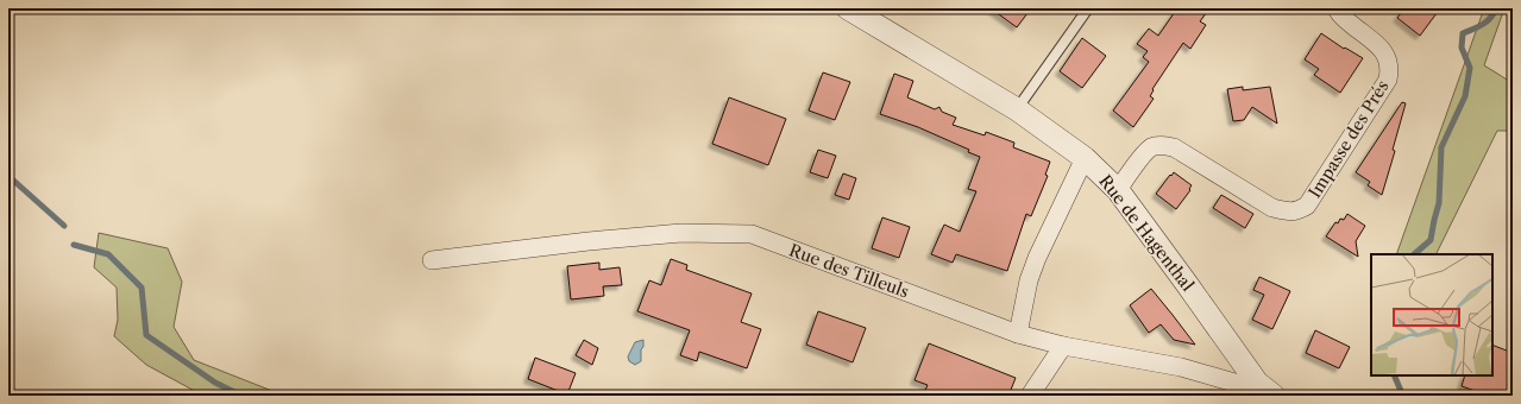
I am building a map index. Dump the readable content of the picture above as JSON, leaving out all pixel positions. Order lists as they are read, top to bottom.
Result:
{
  "streets": {
    "street": ["Impasse des Prés", "Rue de Hagenthal", "Rue des Tilleuls"]
  },
  "crossings": [
    ["Impasse des Prés", "Rue de Hagenthal"],
    ["Rue de Hagenthal", "Rue des Tilleuls"]
  ]
}
